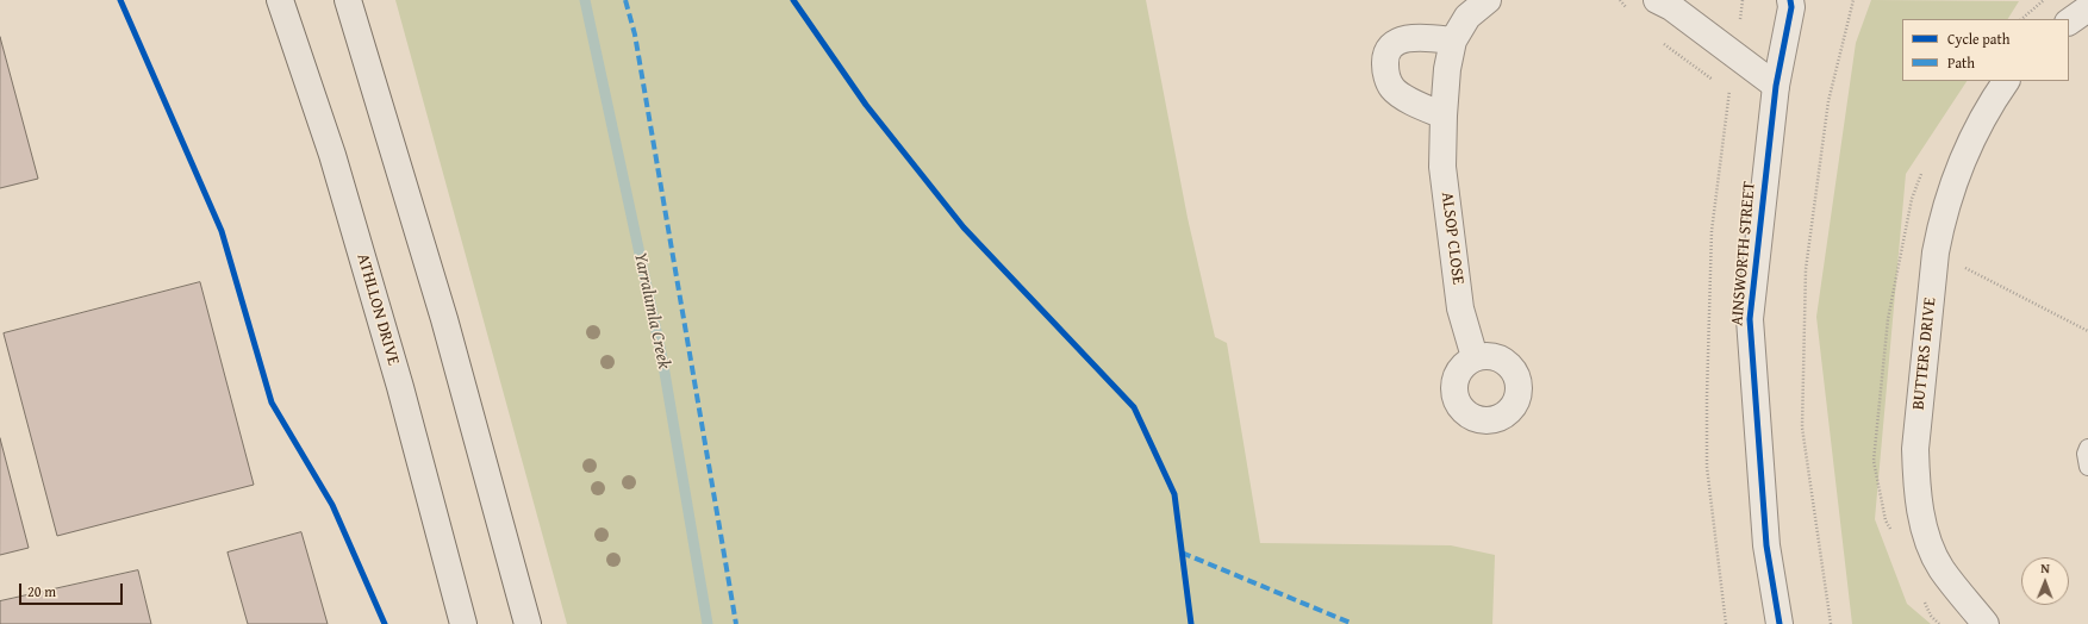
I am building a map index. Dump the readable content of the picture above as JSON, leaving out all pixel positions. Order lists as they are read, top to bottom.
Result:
{
  "streets": {
    "main road": ["ATHLLON DRIVE"],
    "street": ["ALSOP CLOSE", "AINSWORTH STREET", "BUTTERS DRIVE"]
  },
  "water": ["Yarralumla Creek"],
  "legend": ["Cycle path", "Path"],
  "scale_bar": "20 m",
  "north": "top"
}
